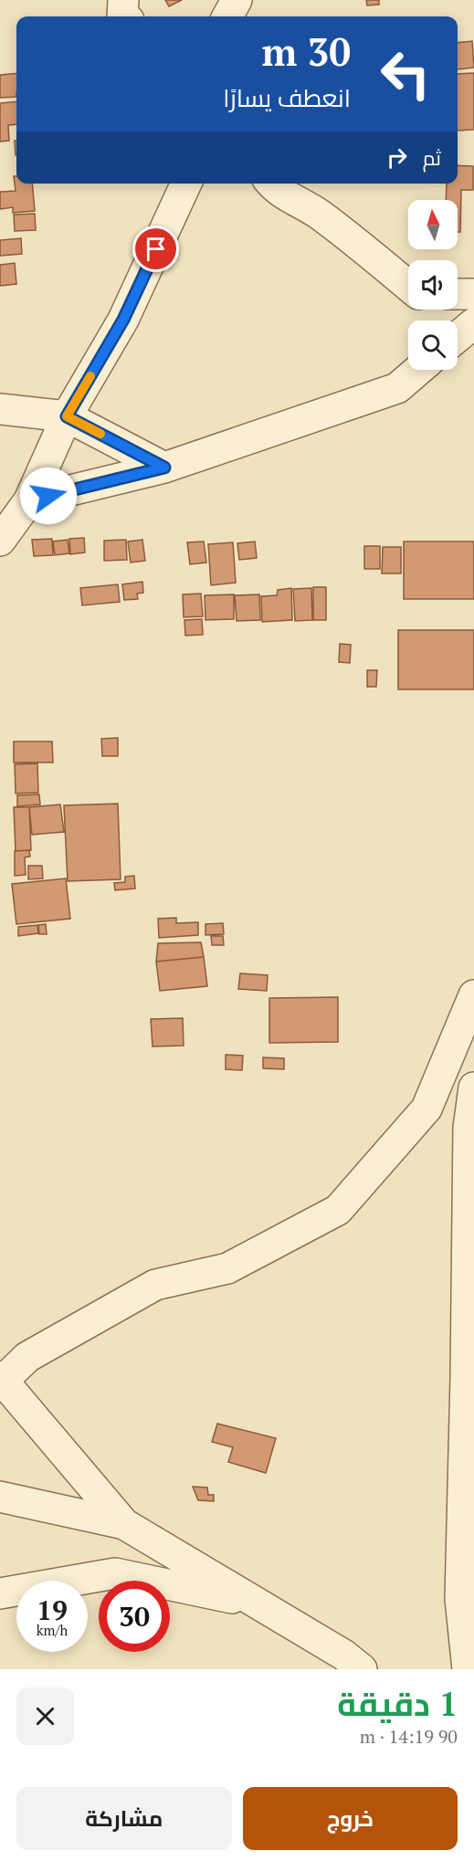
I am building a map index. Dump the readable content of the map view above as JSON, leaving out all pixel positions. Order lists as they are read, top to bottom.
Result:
{
  "north": "top",
  "page": {
    "turn": ["30 m", "انعطف يسارًا"],
    "then": "ثم",
    "speed": "19 km/h",
    "limit": "30",
    "heading": ["1 دقيقة", "90 m · 14:19"],
    "buttons": ["خروج", "مشاركة"]
  }
}
